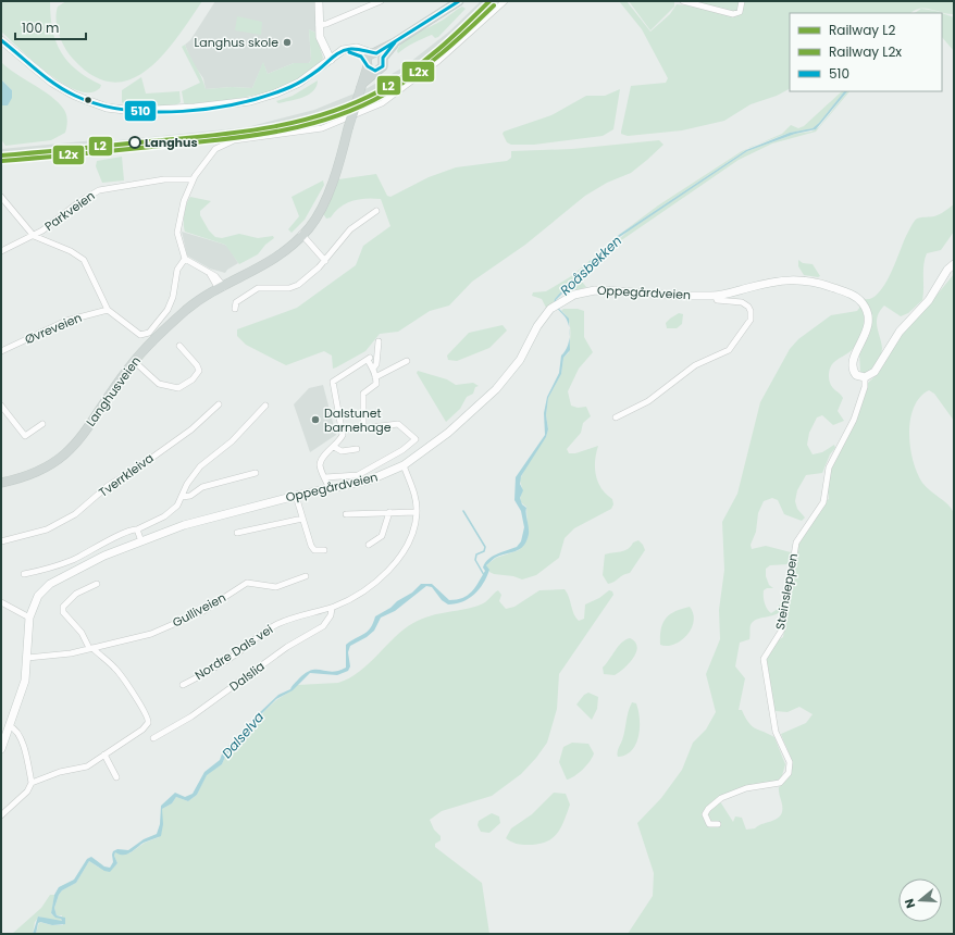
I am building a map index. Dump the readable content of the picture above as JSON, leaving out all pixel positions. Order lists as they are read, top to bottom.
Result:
{
  "streets": {
    "main road": ["Oppegårdveien", "Langhusveien"],
    "street": [
      "Parkveien",
      "Øvreveien",
      "Tverrkleiva",
      "Steinsleppen",
      "Gulliveien",
      "Nordre Dals vei",
      "Dalslia"
    ]
  },
  "crossings": [
    ["Oppegårdveien", "Steinsleppen"],
    ["Oppegårdveien", "Gulliveien"],
    ["Oppegårdveien", "Nordre Dals vei"],
    ["Nordre Dals vei", "Dalslia"]
  ],
  "water": ["Roåsbekken", "Dalselva"],
  "places": ["Langhus skole", "Langhus", "Dalstunet barnehage"],
  "lines": ["rail line L2", "transit line 510", "rail line L2x"],
  "legend": ["Railway L2", "Railway L2x", "510"],
  "scale_bar": "100 m",
  "north": "left"
}
